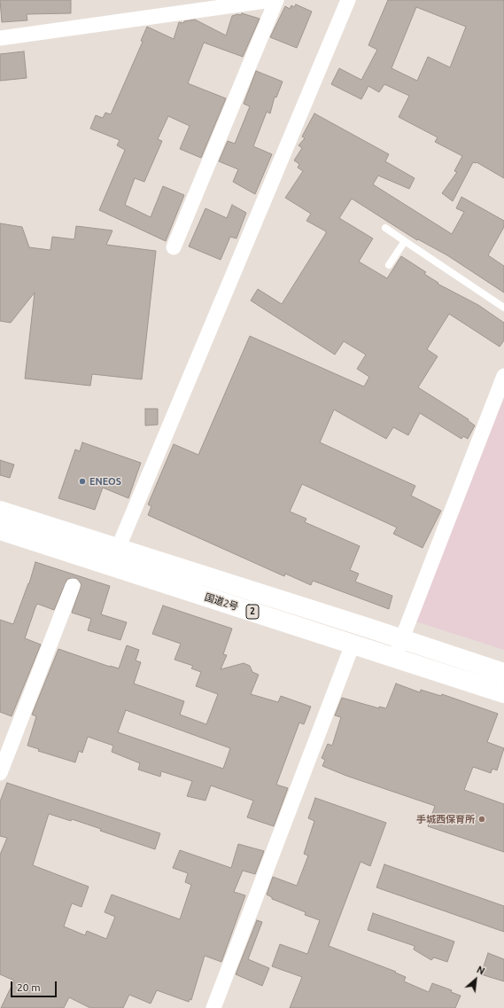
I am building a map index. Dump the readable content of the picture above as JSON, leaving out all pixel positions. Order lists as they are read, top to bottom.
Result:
{
  "streets": {
    "highway": ["国道2号", "2"]
  },
  "places": ["ENEOS", "手城西保育所"],
  "scale_bar": "20 m",
  "north": "top right"
}
